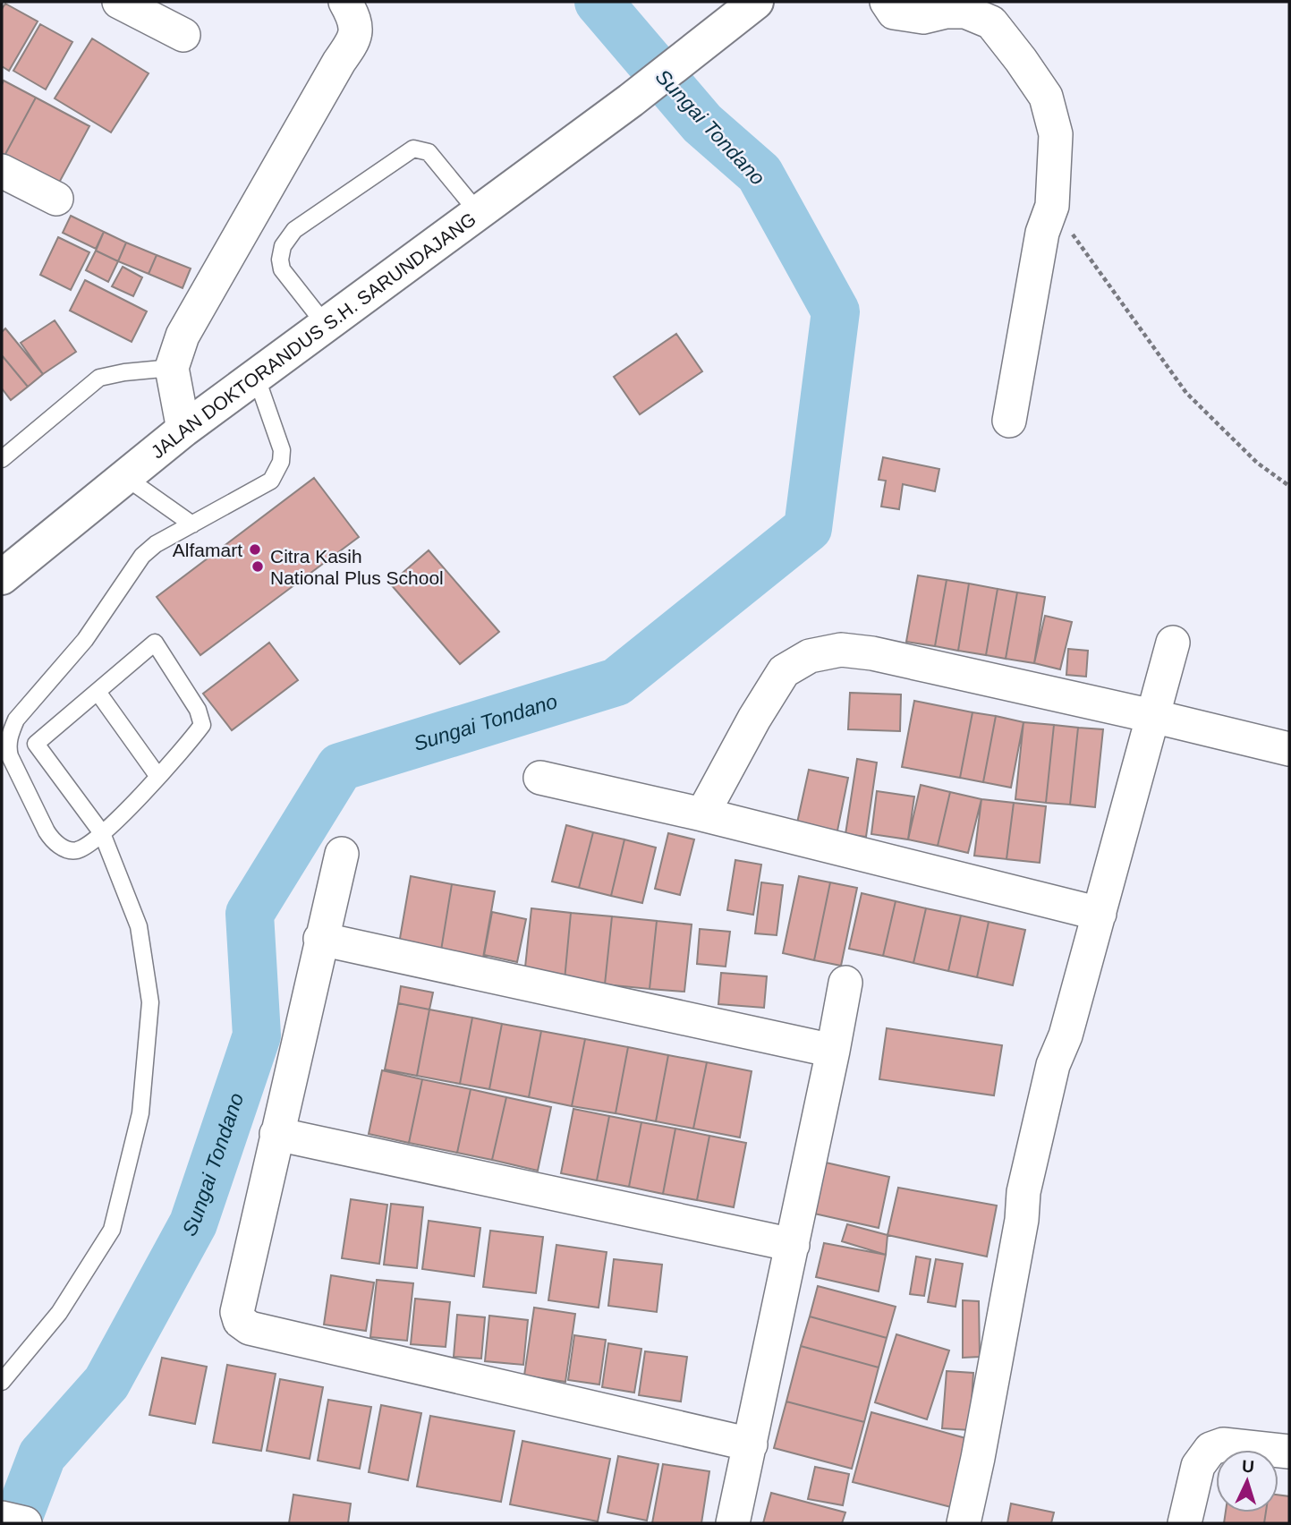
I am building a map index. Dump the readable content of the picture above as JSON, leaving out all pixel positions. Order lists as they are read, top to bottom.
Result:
{
  "streets": {
    "highway": ["JALAN DOKTORANDUS S.H. SARUNDAJANG"]
  },
  "water": ["Sungai Tondano"],
  "places": ["Alfamart", "Citra Kasih National Plus School"],
  "north": "top"
}
